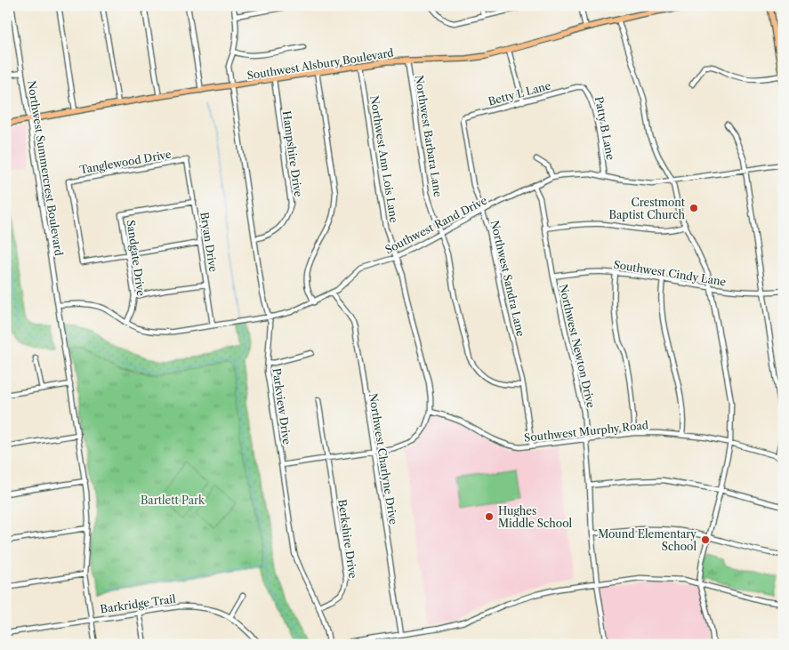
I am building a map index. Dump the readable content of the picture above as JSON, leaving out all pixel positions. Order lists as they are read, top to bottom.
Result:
{
  "streets": {
    "main road": ["Southwest Alsbury Boulevard"],
    "street": [
      "Betty L Lane",
      "Patty B Lane",
      "Northwest Barbara Lane",
      "Hampshire Drive",
      "Northwest Ann Lois Lane",
      "Tanglewood Drive",
      "Northwest Summercrest Boulevard",
      "Southwest Rand Drive",
      "Bryan Drive",
      "Sandgate Drive",
      "Southwest Cindy Lane",
      "Northwest Sandra Lane",
      "Northwest Newton Drive",
      "Parkview Drive",
      "Southwest Murphy Road",
      "Northwest Charlyne Drive",
      "Berkshire Drive",
      "Barkridge Trail"
    ]
  },
  "crossings": [
    ["Southwest Alsbury Boulevard", "Northwest Barbara Lane"],
    ["Southwest Alsbury Boulevard", "Hampshire Drive"],
    ["Southwest Alsbury Boulevard", "Northwest Ann Lois Lane"],
    ["Southwest Alsbury Boulevard", "Northwest Summercrest Boulevard"],
    ["Southwest Alsbury Boulevard", "Parkview Drive"],
    ["Betty L Lane", "Patty B Lane"],
    ["Betty L Lane", "Northwest Sandra Lane"],
    ["Patty B Lane", "Southwest Rand Drive"],
    ["Northwest Barbara Lane", "Southwest Rand Drive"],
    ["Northwest Barbara Lane", "Northwest Sandra Lane"],
    ["Hampshire Drive", "Parkview Drive"],
    ["Northwest Ann Lois Lane", "Southwest Rand Drive"],
    ["Northwest Ann Lois Lane", "Southwest Murphy Road"],
    ["Tanglewood Drive", "Bryan Drive"],
    ["Tanglewood Drive", "Sandgate Drive"],
    ["Northwest Summercrest Boulevard", "Southwest Rand Drive"],
    ["Southwest Rand Drive", "Bryan Drive"],
    ["Southwest Rand Drive", "Sandgate Drive"],
    ["Southwest Rand Drive", "Northwest Sandra Lane"],
    ["Southwest Rand Drive", "Northwest Newton Drive"],
    ["Southwest Rand Drive", "Parkview Drive"],
    ["Southwest Rand Drive", "Northwest Charlyne Drive"],
    ["Bryan Drive", "Sandgate Drive"],
    ["Southwest Cindy Lane", "Northwest Newton Drive"],
    ["Northwest Sandra Lane", "Southwest Murphy Road"],
    ["Northwest Newton Drive", "Southwest Murphy Road"],
    ["Parkview Drive", "Berkshire Drive"]
  ],
  "parks": ["Bartlett Park"],
  "places": ["Crestmont Baptist Church", "Hughes Middle School", "Mound Elementary School"]
}
